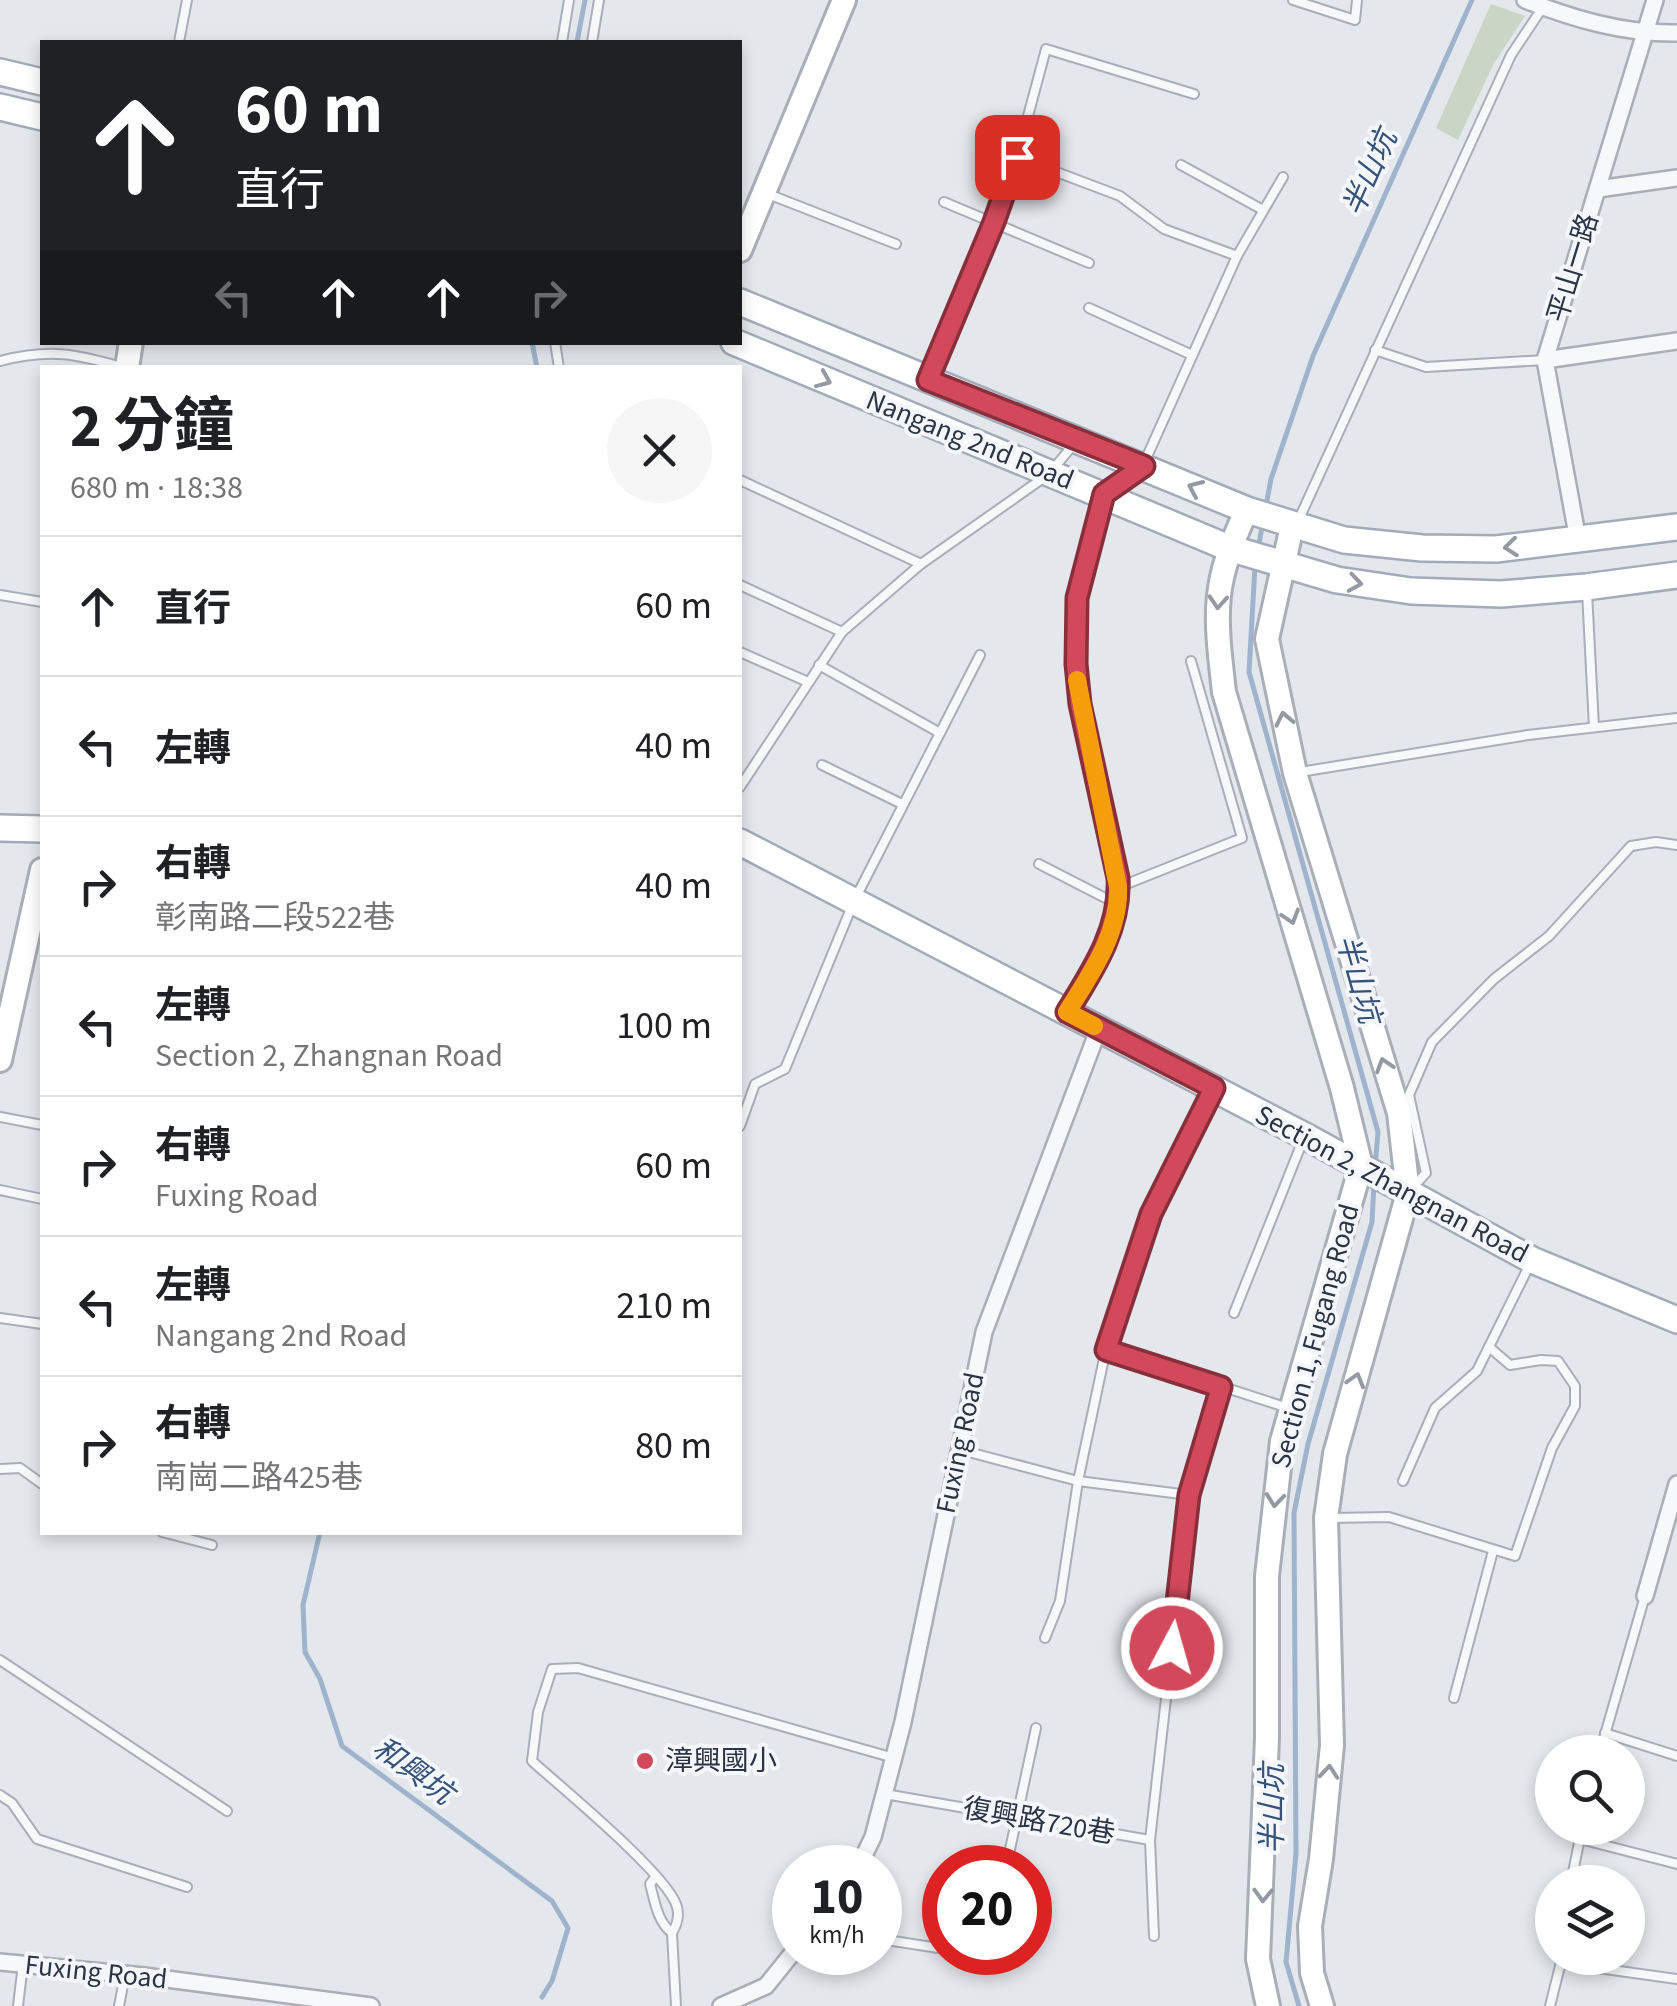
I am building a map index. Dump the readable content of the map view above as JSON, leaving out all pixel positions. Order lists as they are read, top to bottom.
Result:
{
  "streets": {
    "main road": ["Nangang 2nd Road", "Section 2, Zhangnan Road"],
    "street": ["平山一路", "Section 1, Fugang Road", "Fuxing Road"],
    "lane": ["復興路720巷"]
  },
  "crossings": [
    ["平山一路", "Nangang 2nd Road"],
    ["Nangang 2nd Road", "Section 1, Fugang Road"],
    ["Section 2, Zhangnan Road", "Section 1, Fugang Road"],
    ["Section 2, Zhangnan Road", "Fuxing Road"],
    ["Fuxing Road", "復興路720巷"]
  ],
  "water": ["半山坑", "和興坑"],
  "places": ["漳興國小"],
  "page": {
    "turn": ["60 m", "直行"],
    "heading": ["2 分鐘", "680 m · 18:38"],
    "list": [
      {
        "name": "直行",
        "value": "60 m"
      },
      {
        "name": "左轉",
        "value": "40 m"
      },
      {
        "name": "右轉",
        "note": "彰南路二段522巷",
        "value": "40 m"
      },
      {
        "name": "左轉",
        "note": "Section 2, Zhangnan Road",
        "value": "100 m"
      },
      {
        "name": "右轉",
        "note": "Fuxing Road",
        "value": "60 m"
      },
      {
        "name": "左轉",
        "note": "Nangang 2nd Road",
        "value": "210 m"
      },
      {
        "name": "右轉",
        "note": "南崗二路425巷",
        "value": "80 m"
      }
    ],
    "speed": "10 km/h",
    "limit": "20"
  }
}
